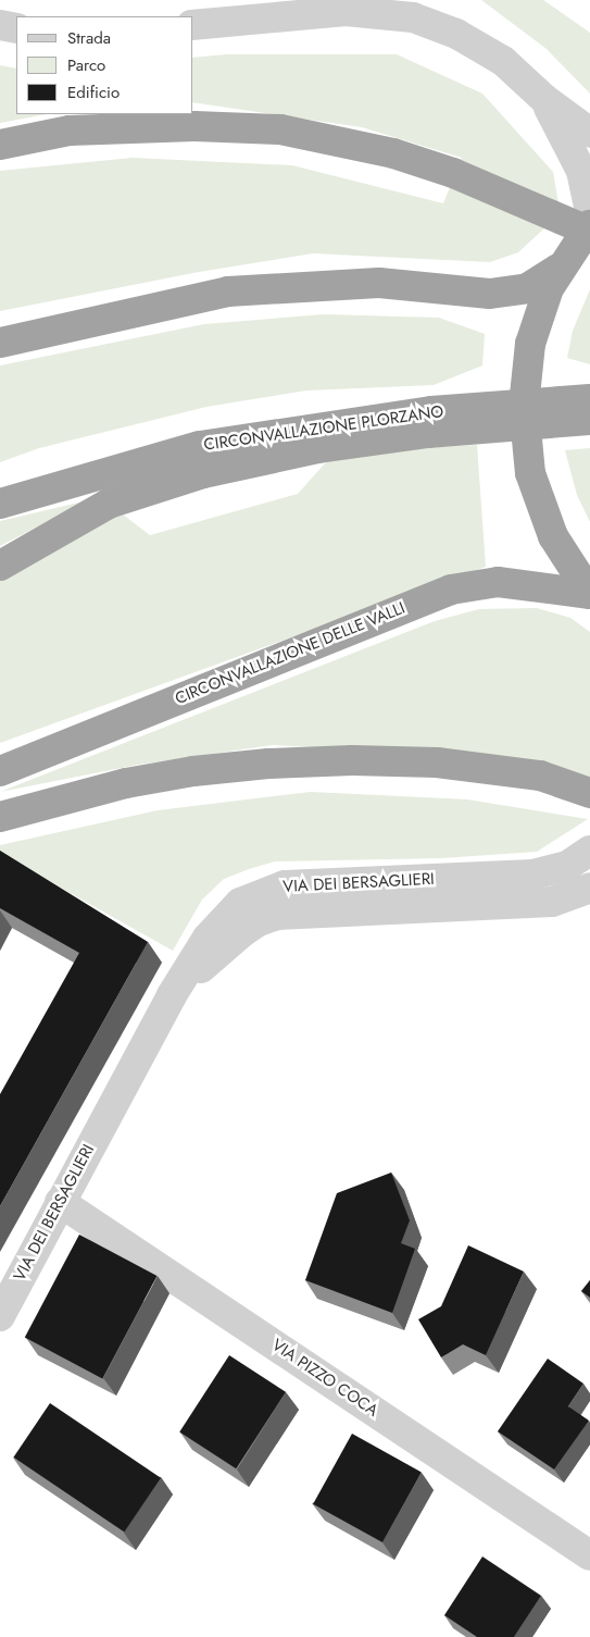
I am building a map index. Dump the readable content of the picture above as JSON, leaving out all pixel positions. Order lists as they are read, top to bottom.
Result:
{
  "streets": {
    "highway": ["CIRCONVALLAZIONE PLORZANO", "CIRCONVALLAZIONE DELLE VALLI"],
    "street": ["VIA DEI BERSAGLIERI", "VIA PIZZO COCA"]
  },
  "crossings": [
    ["VIA DEI BERSAGLIERI", "VIA PIZZO COCA"]
  ],
  "legend": ["Strada", "Parco", "Edificio"]
}
